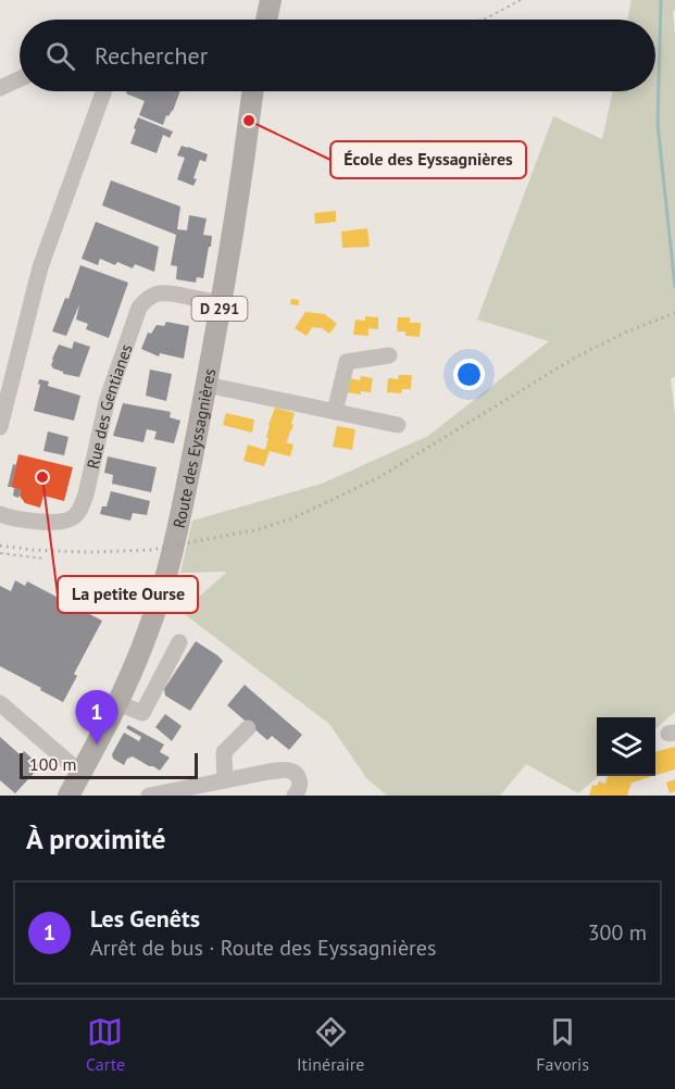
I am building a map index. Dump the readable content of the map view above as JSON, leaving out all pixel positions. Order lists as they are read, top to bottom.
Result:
{
  "streets": {
    "main road": ["D 291", "Route des Eyssagnières"],
    "street": ["Rue des Gentianes"]
  },
  "crossings": [
    ["Rue des Gentianes", "Route des Eyssagnières"]
  ],
  "places": ["École des Eyssagnières", "La petite Ourse"],
  "scale_bar": "100 m",
  "page": {
    "search": "Rechercher",
    "pins": "1",
    "scale": "100 m",
    "heading": "À proximité",
    "list": [
      {
        "mark": "1",
        "name": "Les Genêts",
        "note": "Arrêt de bus · Route des Eyssagnières",
        "value": "300 m"
      }
    ],
    "nav": ["Carte", "Itinéraire", "Favoris"]
  }
}
